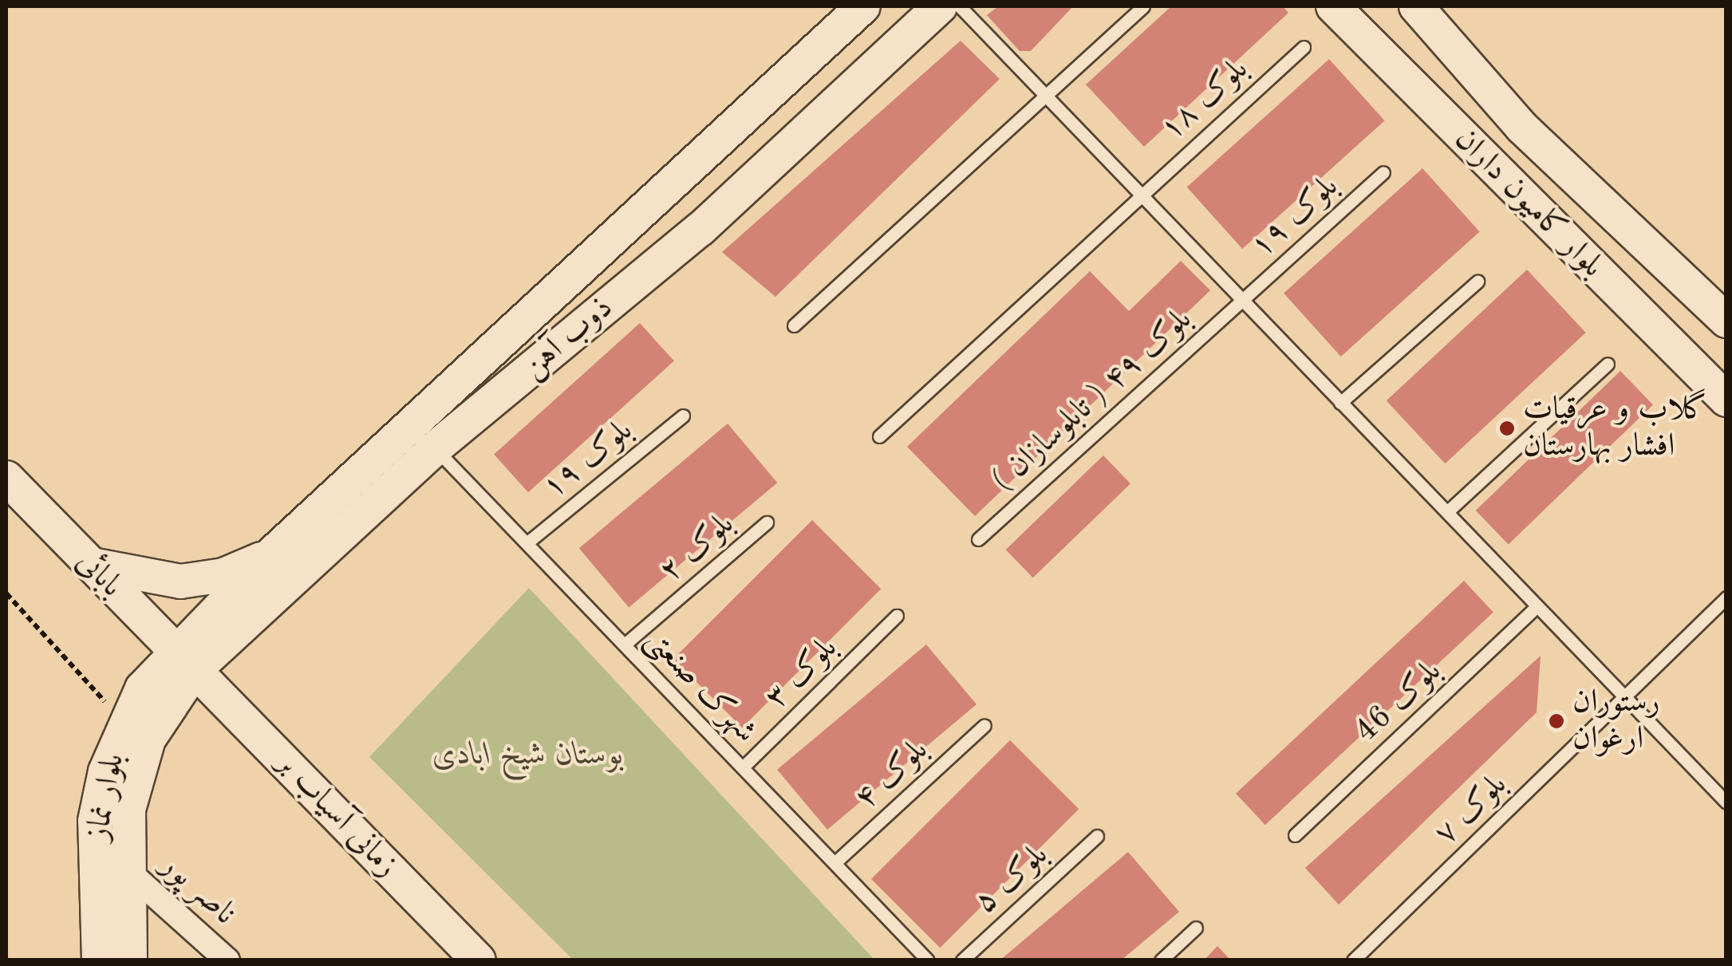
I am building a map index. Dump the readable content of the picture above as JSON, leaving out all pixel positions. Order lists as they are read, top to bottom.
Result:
{
  "streets": {
    "main road": [
      "بلوار کامیون داران",
      "ذوب آهن",
      "بابائی",
      "بلوار نماز",
      "زمانی آسیاب بر"
    ],
    "street": ["ناصر پور"],
    "lane": [
      "بلوک ۱۸",
      "بلوک ۱۹",
      "بلوک ۴۹ ( تابلوسازان )",
      "بلوک ۲",
      "بلوک ۳",
      "شهرک صنعتی",
      "بلوک 46",
      "بلوک ۴",
      "بلوک ۷",
      "بلوک ۵"
    ]
  },
  "crossings": [
    ["بلوک ۱۹", "بلوک ۴۹ ( تابلوسازان )"],
    ["بلوک ۱۹", "شهرک صنعتی"],
    ["ذوب آهن", "بابائی"],
    ["ذوب آهن", "شهرک صنعتی"],
    ["ذوب آهن", "بلوار نماز"],
    ["ذوب آهن", "زمانی آسیاب بر"],
    ["بلوک ۲", "شهرک صنعتی"],
    ["بابائی", "بلوار نماز"],
    ["بابائی", "زمانی آسیاب بر"],
    ["بلوک ۳", "شهرک صنعتی"],
    ["شهرک صنعتی", "بلوک ۴"],
    ["بلوار نماز", "زمانی آسیاب بر"],
    ["بلوار نماز", "ناصر پور"]
  ],
  "parks": ["بوستان شیخ ابادی"],
  "places": ["گلاب و عرقیات افشار بهارستان", "رستوران ارغوان"]
}
